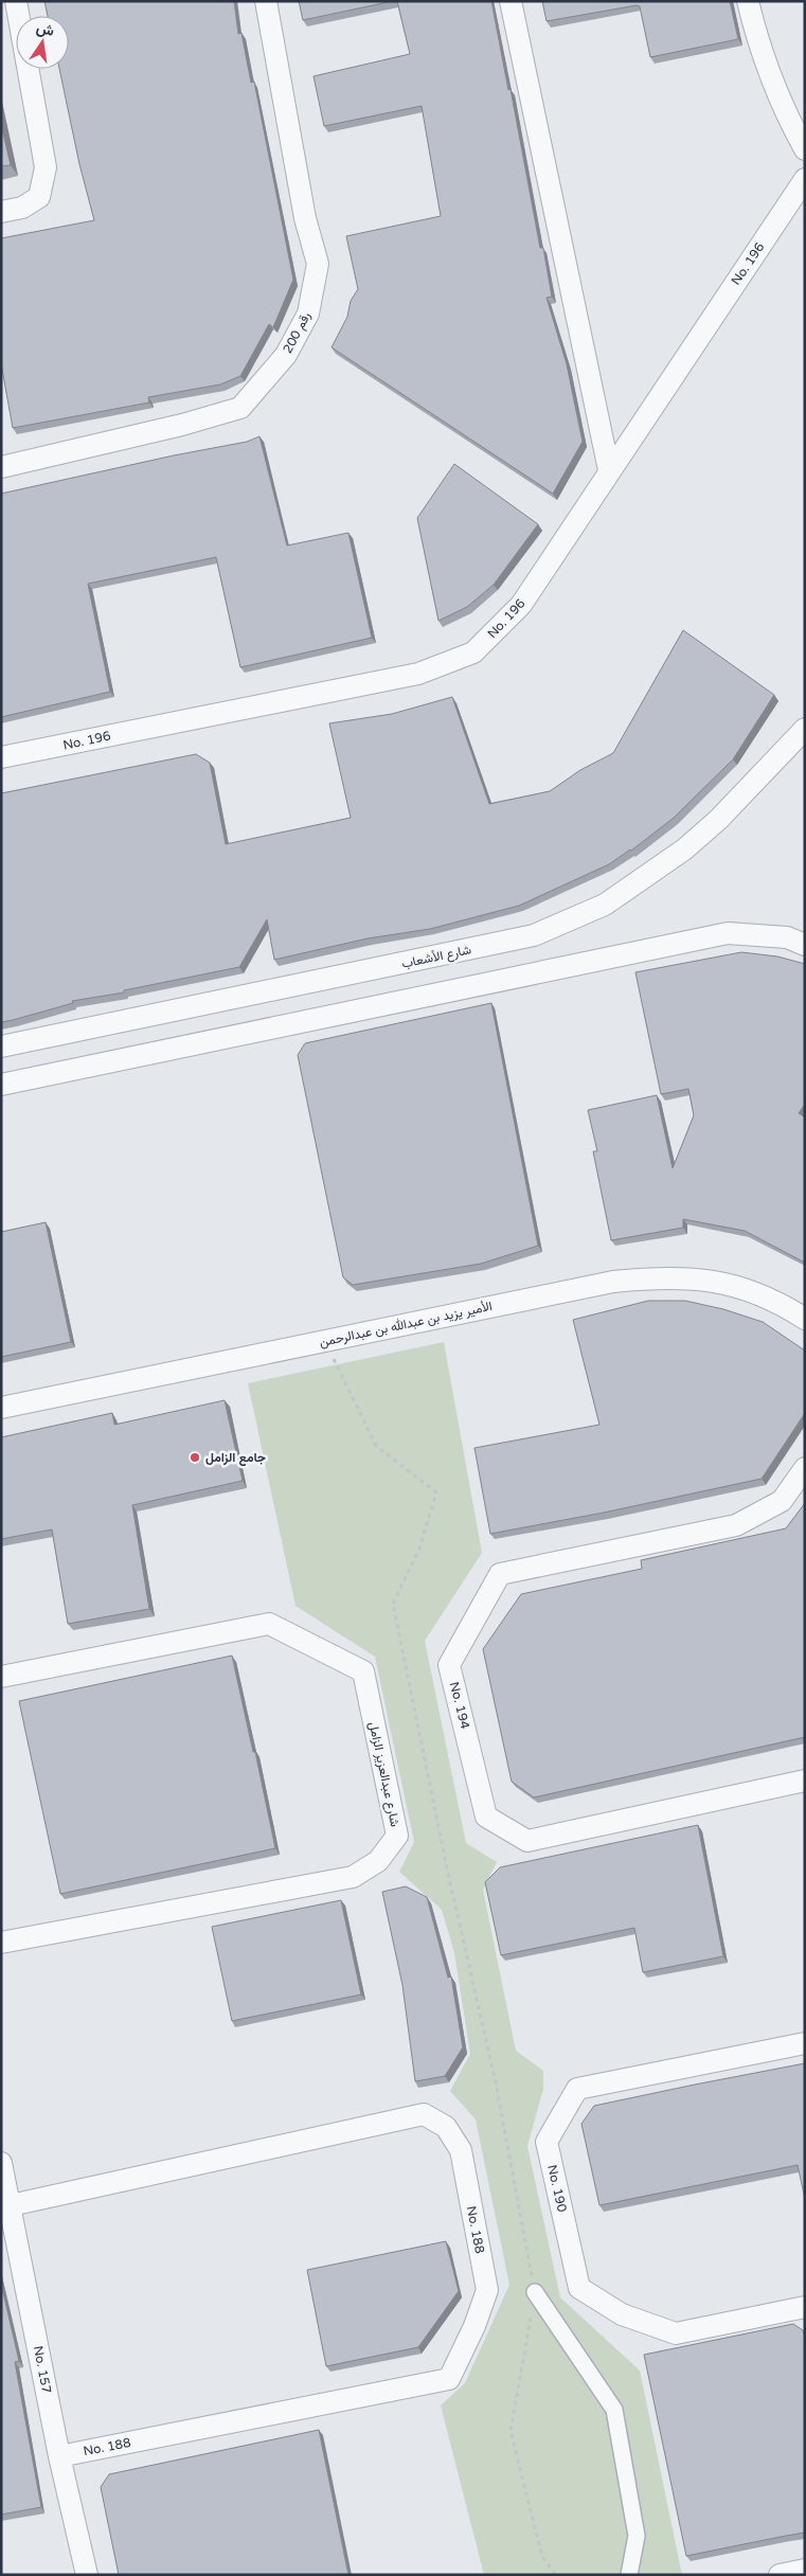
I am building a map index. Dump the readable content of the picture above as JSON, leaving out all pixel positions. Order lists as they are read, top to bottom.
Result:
{
  "streets": {
    "street": [
      "No. 196",
      "رقم 200",
      "شارع الأشعاب",
      "الأمير يزيد بن عبدالله بن عبدالرحمن",
      "No. 194",
      "شارع عبدالعزيز الزامل",
      "No. 190",
      "No. 188",
      "No. 157"
    ]
  },
  "crossings": [
    ["No. 188", "No. 157"]
  ],
  "places": ["جامع الزامل"],
  "north": "top"
}
